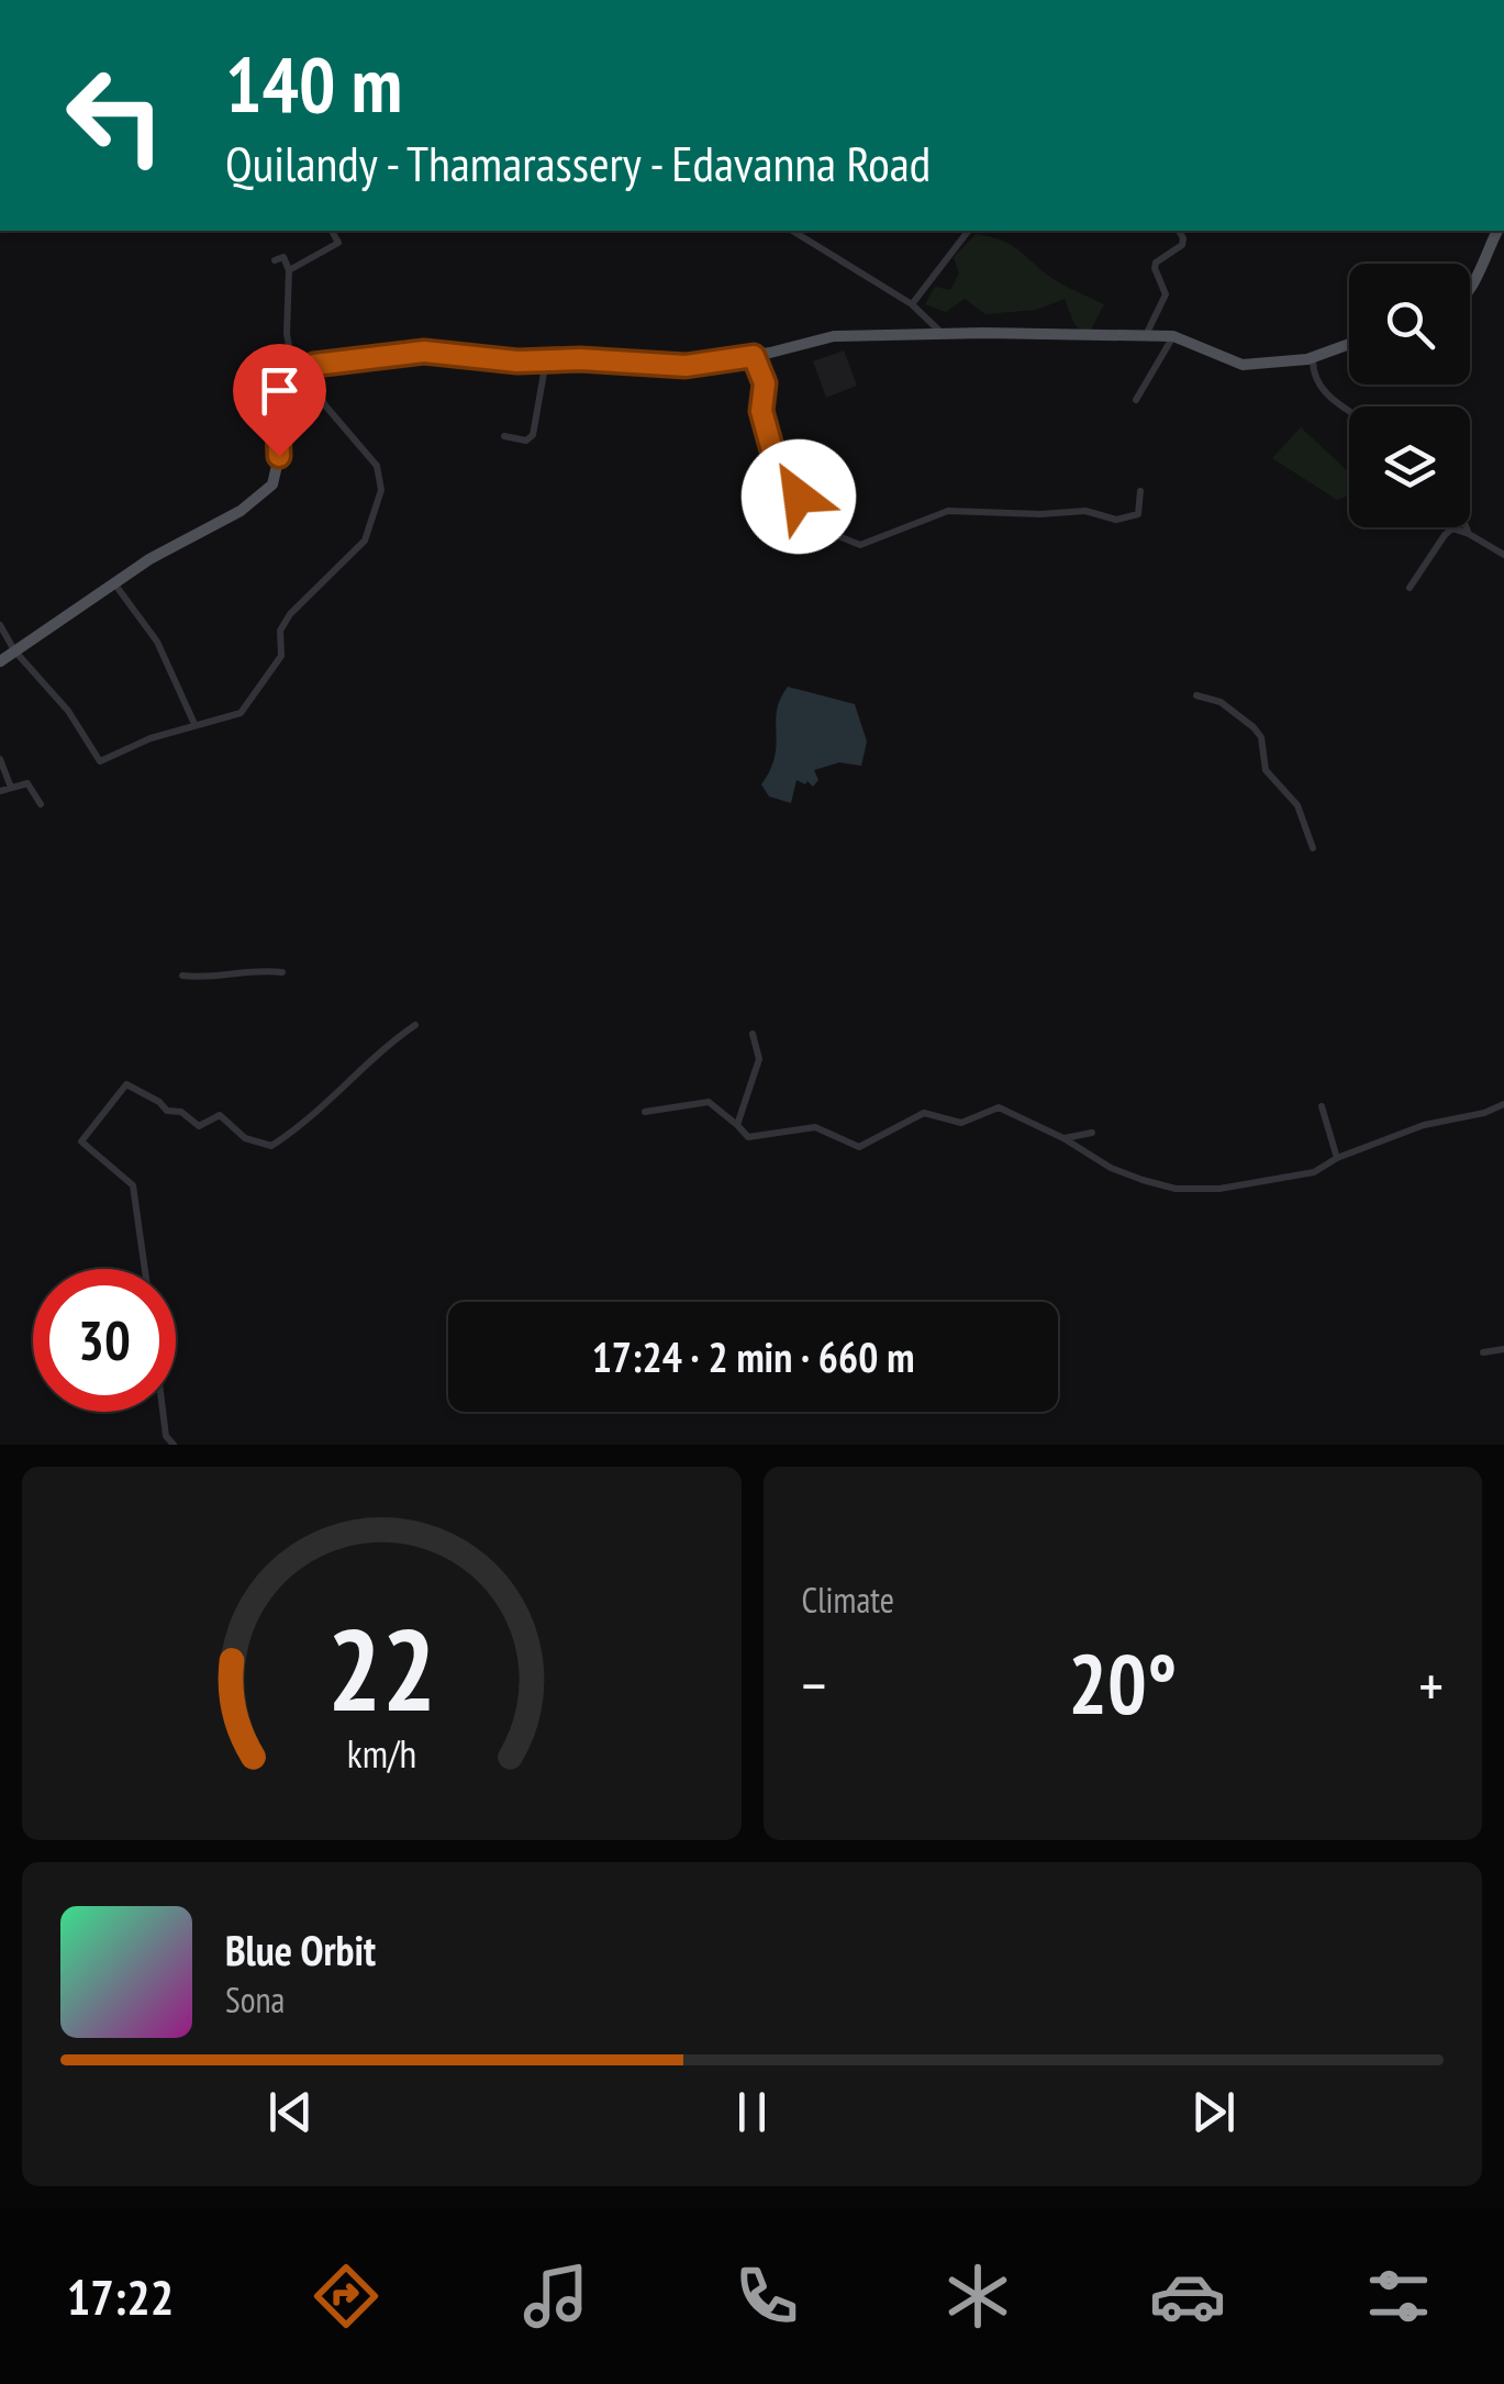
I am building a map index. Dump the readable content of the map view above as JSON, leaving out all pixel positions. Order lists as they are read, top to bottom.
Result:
{
  "page": {
    "turn": ["140 m", "Quilandy - Thamarassery - Edavanna Road"],
    "limit": "30",
    "trip": "17:24 · 2 min · 660 m",
    "tile": "Climate",
    "heat": ["−", "20°", "+"],
    "song": ["Blue Orbit", "Sona"],
    "tabs": "17:22",
    "gauge": ["22", "km/h"]
  }
}
